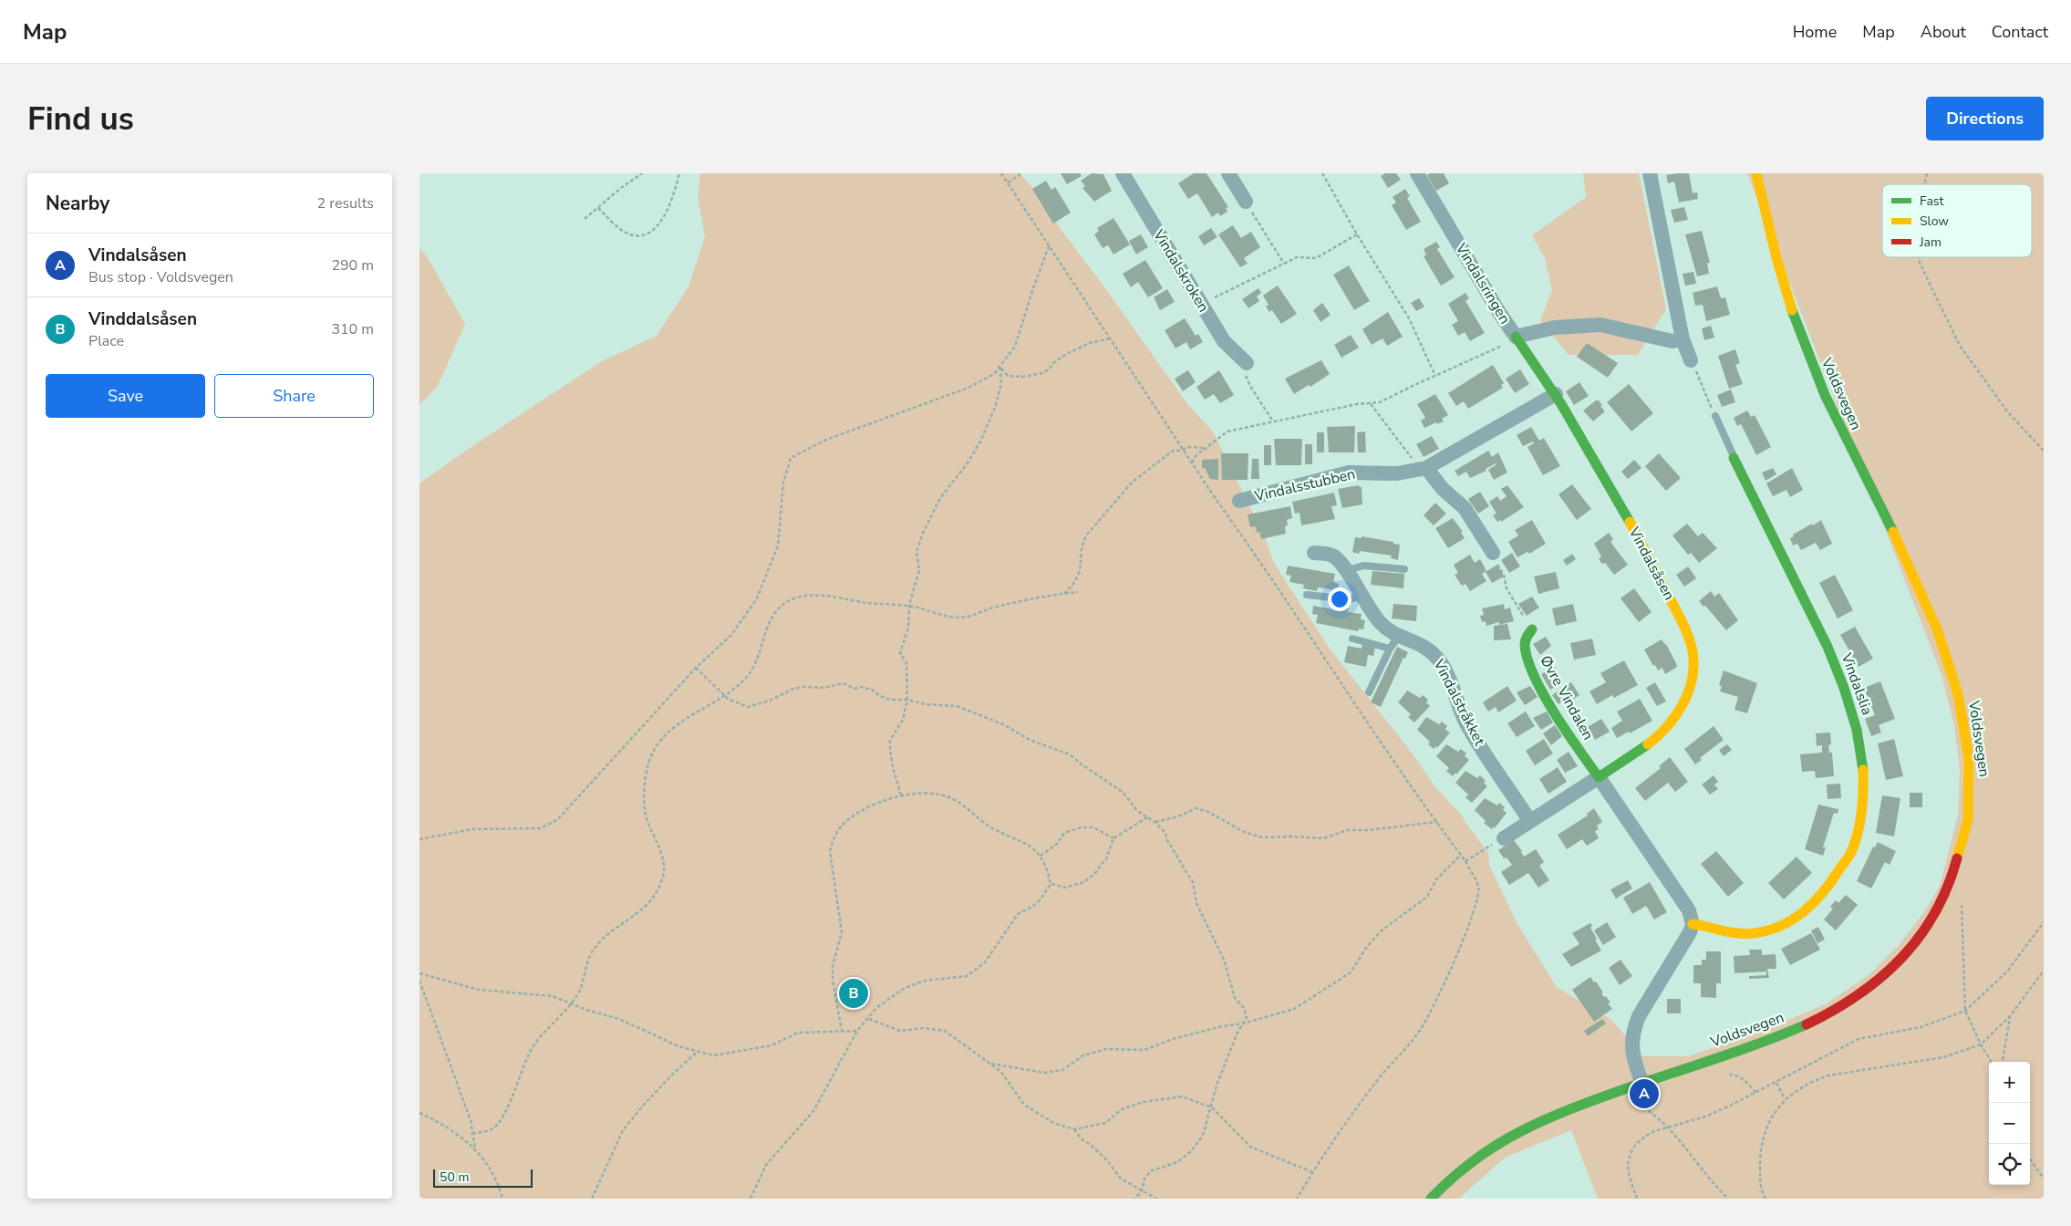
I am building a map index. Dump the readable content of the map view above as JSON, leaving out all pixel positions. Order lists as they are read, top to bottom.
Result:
{
  "streets": {
    "main road": [
      "Voldsvegen",
      "Vindalsåsen",
      "Vindalslia",
      "Øvre Vindalen"
    ],
    "street": [
      "Vindalskroken",
      "Vindalsringen",
      "Vindalsstubben",
      "Vindalstråkket"
    ]
  },
  "crossings": [
    ["Vindalsringen", "Vindalsåsen"],
    ["Vindalsstubben", "Vindalsåsen"],
    ["Vindalsåsen", "Øvre Vindalen"],
    ["Vindalsåsen", "Vindalstråkket"]
  ],
  "legend": ["Fast", "Slow", "Jam"],
  "scale_bar": "50 m",
  "page": {
    "header": "Map",
    "nav": [
      "Home",
      "Map",
      "About",
      "Contact"
    ],
    "buttons": [
      "Directions",
      ["Save", "Share"]
    ],
    "title": "Find us",
    "heading": ["Nearby", "2 results"],
    "list": [
      {
        "mark": "A",
        "name": "Vindalsåsen",
        "note": "Bus stop · Voldsvegen",
        "value": "290 m"
      },
      {
        "mark": "B",
        "name": "Vinddalsåsen",
        "note": "Place",
        "value": "310 m"
      }
    ],
    "pins": ["B", "A"],
    "map_buttons": ["+", "−"],
    "scale": "50 m"
  }
}
